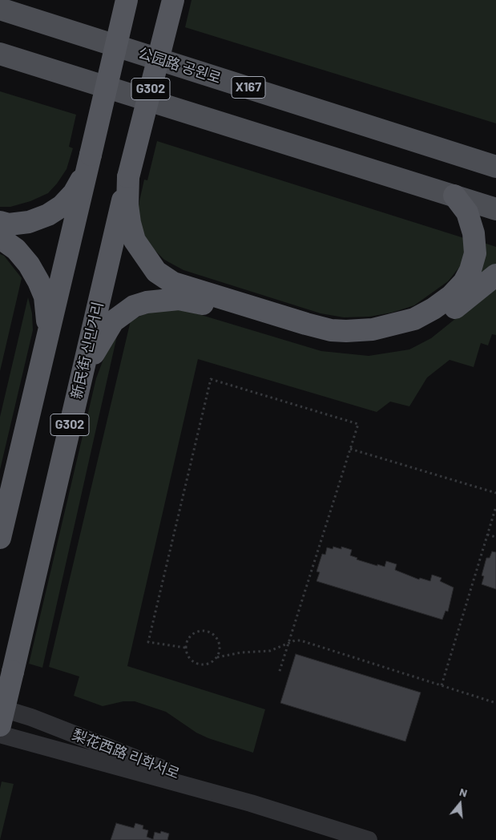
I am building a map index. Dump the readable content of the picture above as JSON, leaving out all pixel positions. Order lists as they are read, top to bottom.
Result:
{
  "streets": {
    "highway": ["G302", "新民街 신민거리"],
    "main road": ["公园路 공원로", "X167"],
    "street": ["梨花西路 리화서로"]
  },
  "north": "top"
}
